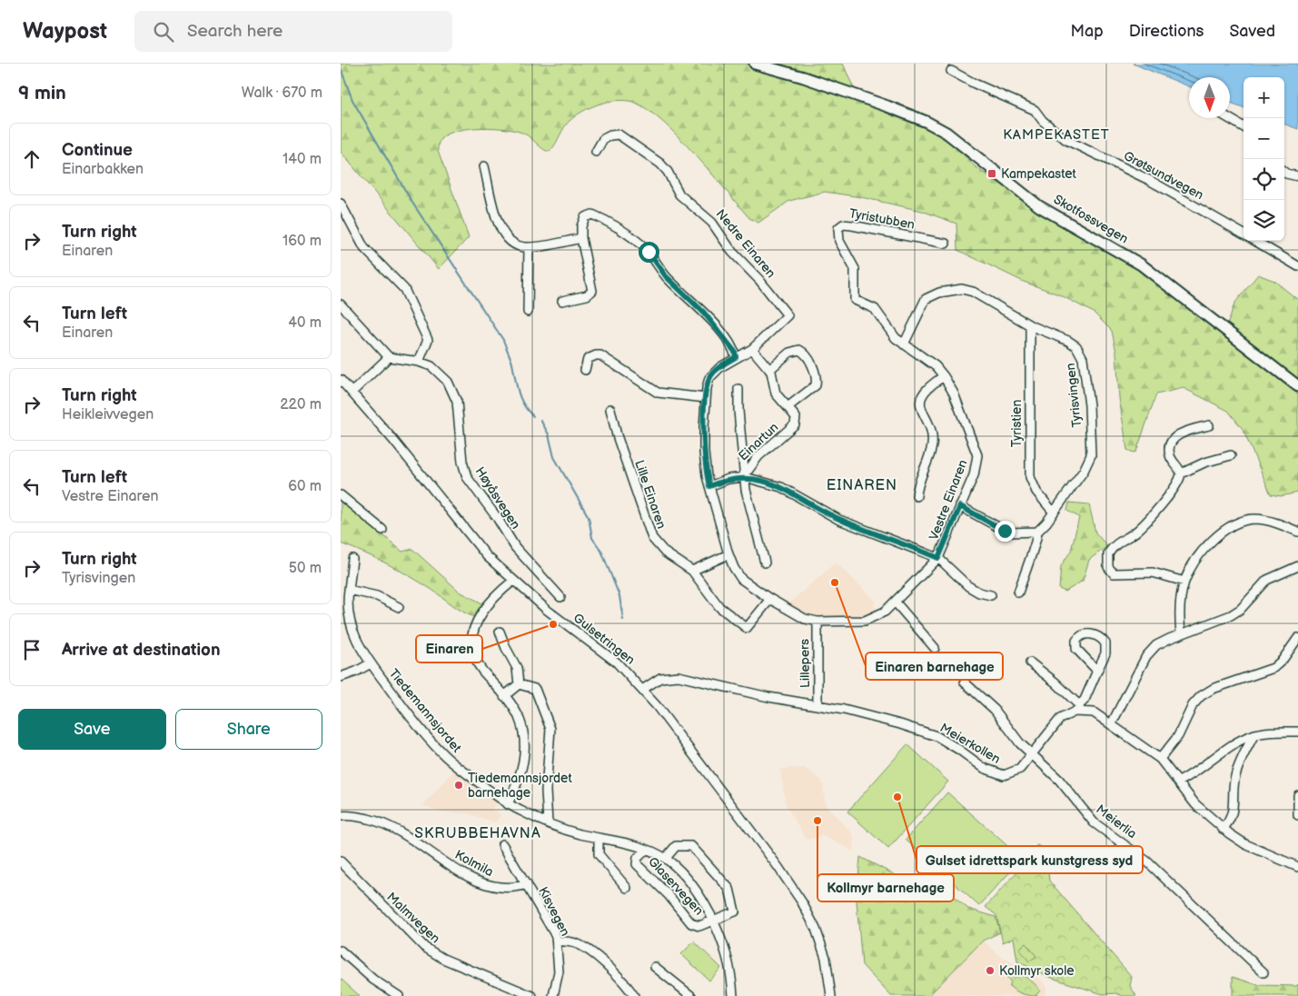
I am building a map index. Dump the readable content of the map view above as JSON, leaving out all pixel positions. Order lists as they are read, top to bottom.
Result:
{
  "streets": {
    "main road": ["Skotfossvegen"],
    "street": [
      "Grøtsundvegen",
      "Tyristubben",
      "Nedre Einaren",
      "Tyrisvingen",
      "Tyristien",
      "Einartun",
      "Lille Einaren",
      "Høyåsvegen",
      "Vestre Einaren",
      "Gulsetringen",
      "Lillepers",
      "Tiedemannsjordet",
      "Meierkollen",
      "Meierlia",
      "Kolmila",
      "Glaservegen",
      "Kisvegen",
      "Malmvegen"
    ]
  },
  "crossings": [
    ["Tyristubben", "Vestre Einaren"],
    ["Nedre Einaren", "Einartun"],
    ["Tyrisvingen", "Tyristien"],
    ["Tyrisvingen", "Vestre Einaren"],
    ["Gulsetringen", "Meierkollen"],
    ["Lillepers", "Meierkollen"],
    ["Tiedemannsjordet", "Glaservegen"],
    ["Meierkollen", "Meierlia"],
    ["Kolmila", "Kisvegen"]
  ],
  "districts": ["KAMPEKASTET", "EINAREN", "SKRUBBEHAVNA"],
  "places": {
    "transit": ["Kampekastet"],
    "other": [
      "Einaren barnehage",
      "Einaren",
      "Tiedemannsjordet barnehage",
      "Gulset idrettspark kunstgress syd",
      "Kollmyr barnehage",
      "Kollmyr skole"
    ]
  },
  "north": "bottom",
  "page": {
    "header": "Waypost",
    "search": "Search here",
    "nav": ["Map", "Directions", "Saved"],
    "heading": ["9 min", "Walk · 670 m"],
    "map_buttons": ["+", "−"],
    "list": [
      ["Continue", "Einarbakken", "140 m"],
      ["Turn right", "Einaren", "160 m"],
      ["Turn left", "Einaren", "40 m"],
      ["Turn right", "Heikleivvegen", "220 m"],
      ["Turn left", "Vestre Einaren", "60 m"],
      ["Turn right", "Tyrisvingen", "50 m"],
      "Arrive at destination"
    ],
    "buttons": ["Save", "Share"]
  }
}
